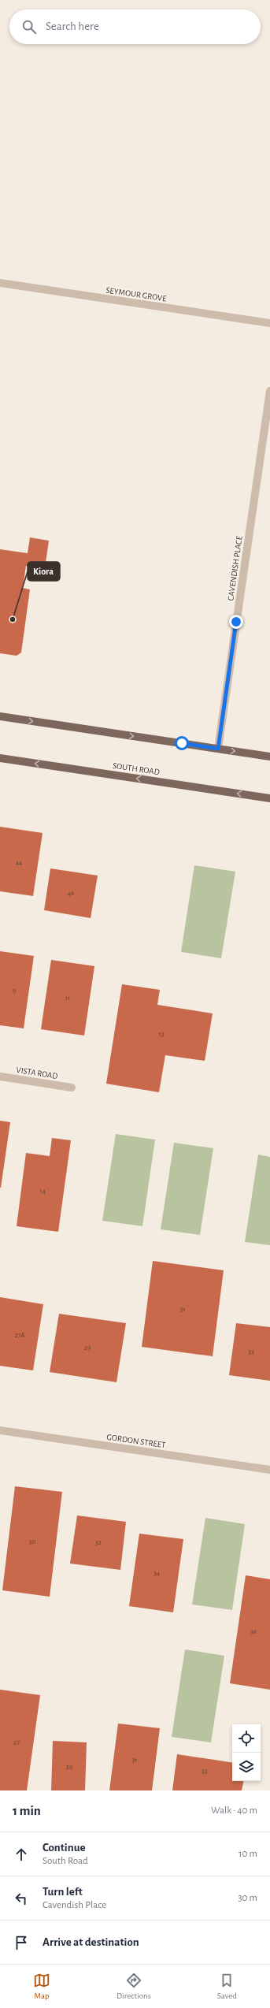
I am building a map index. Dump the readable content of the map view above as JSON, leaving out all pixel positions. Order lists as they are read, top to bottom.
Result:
{
  "streets": {
    "main road": ["SOUTH ROAD"],
    "street": [
      "SEYMOUR GROVE",
      "CAVENDISH PLACE",
      "VISTA ROAD",
      "GORDON STREET"
    ]
  },
  "places": ["Kiora"],
  "house_numbers": [
    "44",
    "46",
    "9",
    "11",
    "13",
    "14",
    "31",
    "27A",
    "29",
    "33",
    "30",
    "32",
    "34",
    "36",
    "27",
    "31",
    "29",
    "33"
  ],
  "page": {
    "search": "Search here",
    "heading": ["1 min", "Walk · 40 m"],
    "list": [
      ["Continue", "South Road", "10 m"],
      ["Turn left", "Cavendish Place", "30 m"],
      "Arrive at destination"
    ],
    "nav": ["Map", "Directions", "Saved"]
  }
}
